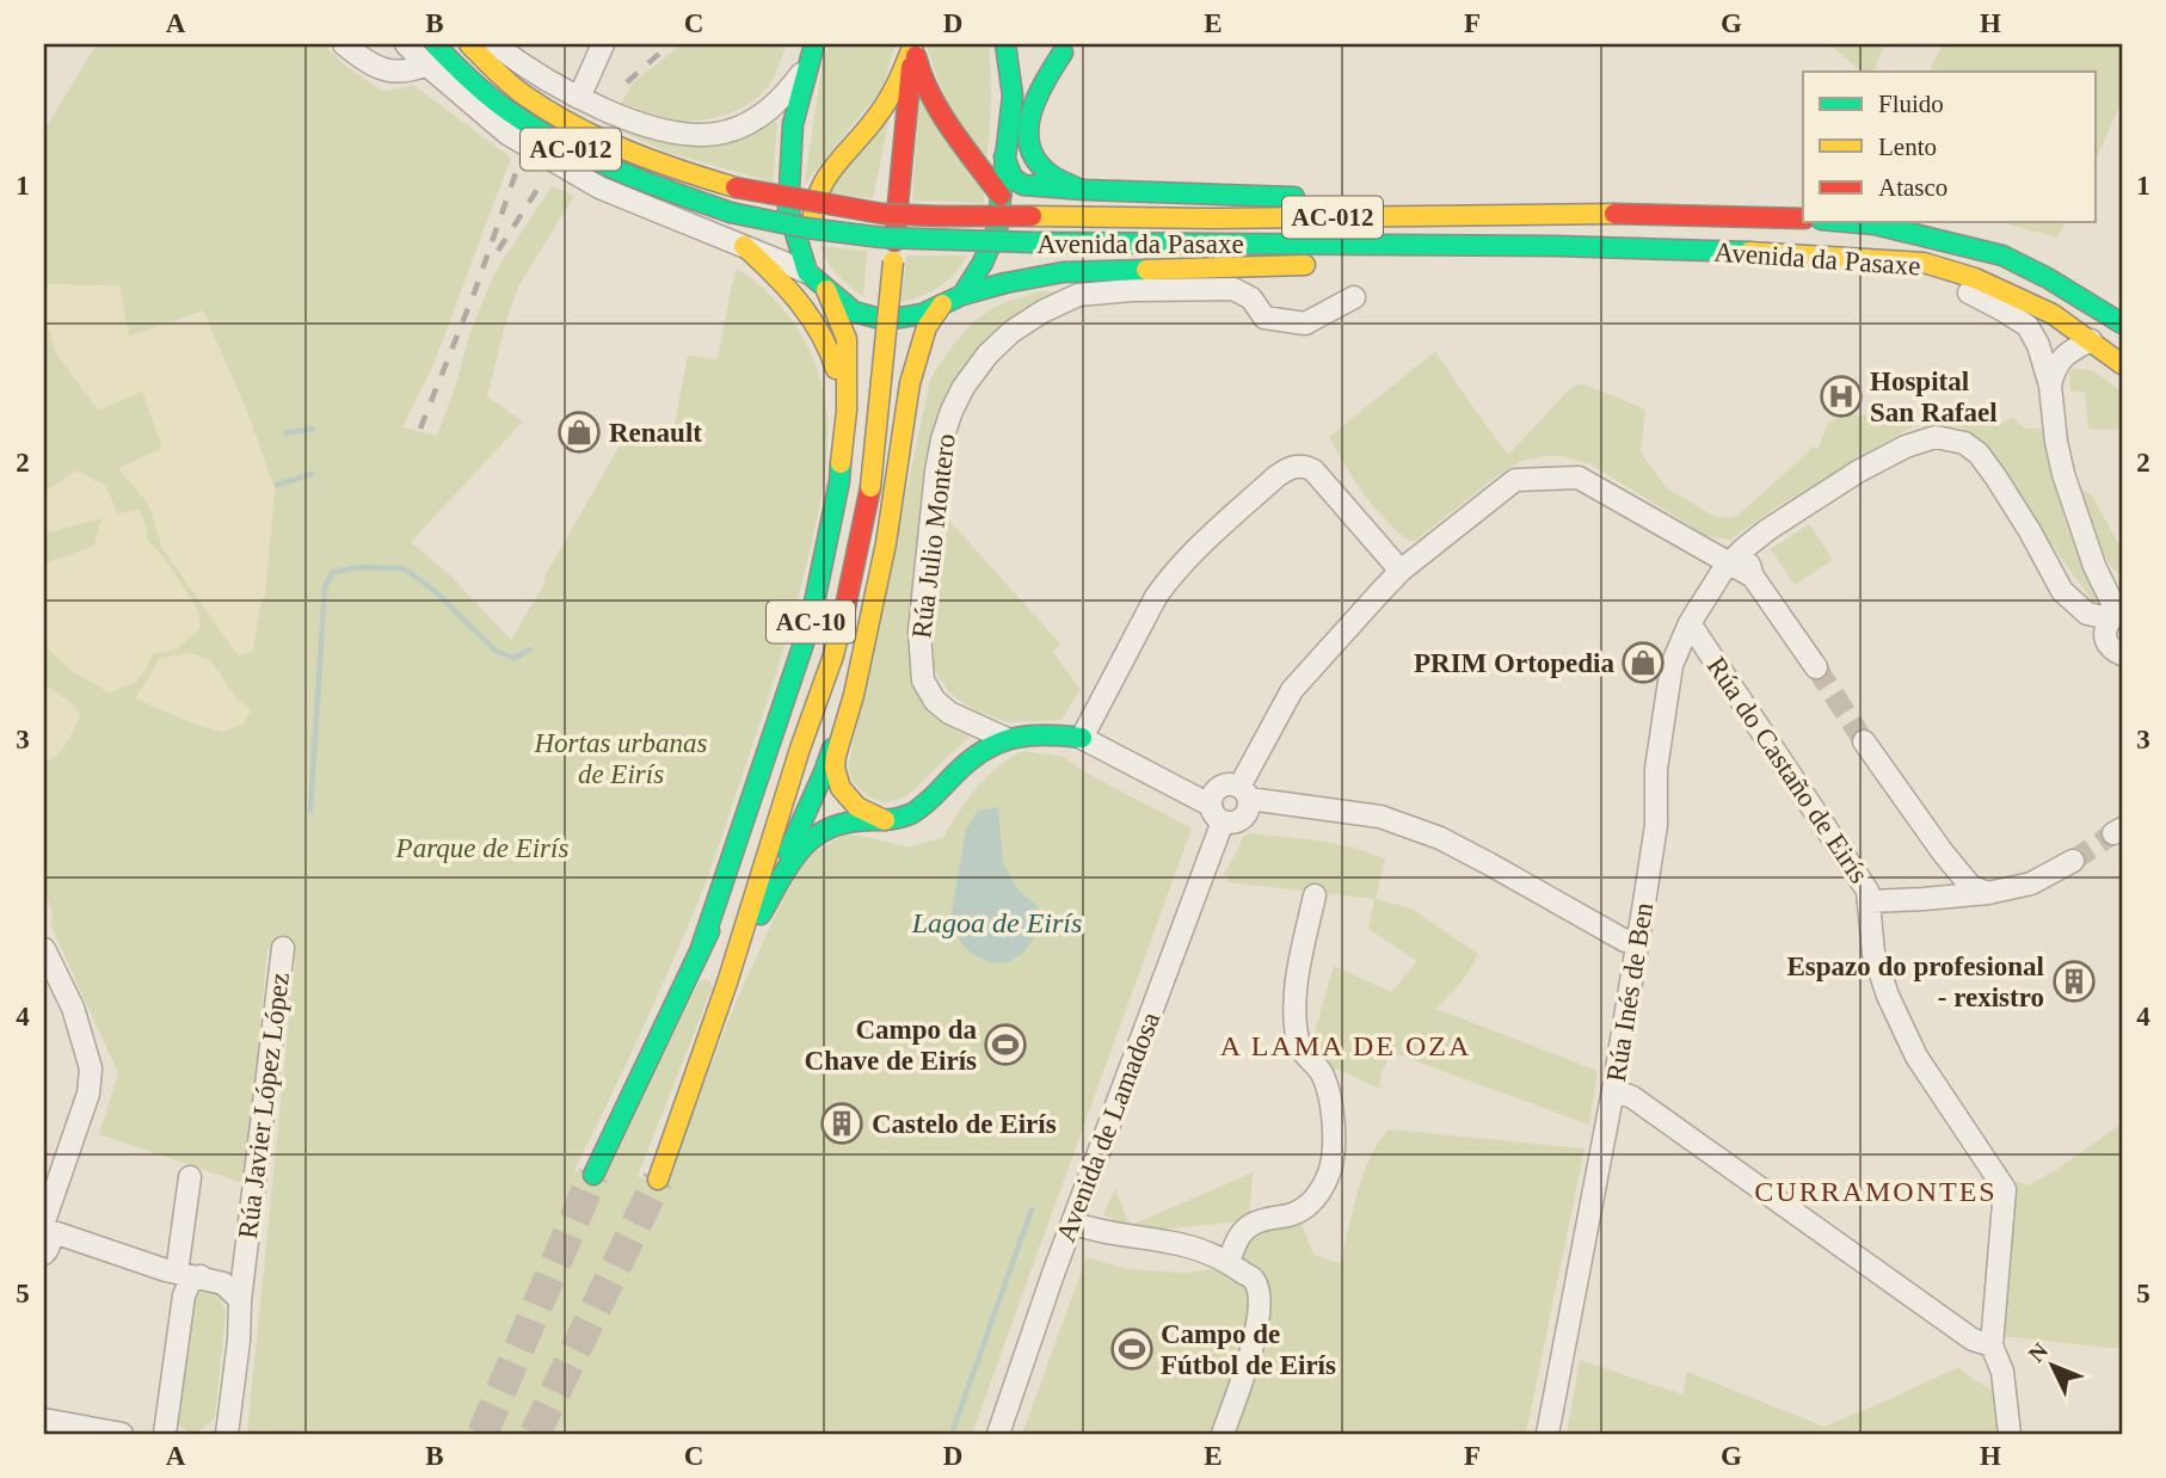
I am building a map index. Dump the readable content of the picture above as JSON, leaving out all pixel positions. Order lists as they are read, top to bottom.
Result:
{
  "streets": {
    "main road": ["AC-012", "Avenida da Pasaxe", "AC-10"],
    "street": [
      "Rúa Julio Montero",
      "Rúa do Castaño de Eirís",
      "Rúa Inés de Ben",
      "Rúa Javier López López",
      "Avenida de Lamadosa"
    ]
  },
  "crossings": [
    ["Rúa do Castaño de Eirís", "Rúa Inés de Ben"]
  ],
  "districts": ["A LAMA DE OZA", "CURRAMONTES"],
  "water": ["Lagoa de Eirís"],
  "parks": ["Hortas urbanas de Eirís", "Parque de Eirís"],
  "places": {
    "hospital": ["Hospital San Rafael"],
    "shop": ["Renault", "PRIM Ortopedia"],
    "building": ["Espazo do profesional - rexistro", "Castelo de Eirís"],
    "sports": ["Campo da Chave de Eirís", "Campo de Fútbol de Eirís"]
  },
  "legend": ["Fluido", "Lento", "Atasco"],
  "north": "top left",
  "grid": {
    "columns": [
      "A",
      "B",
      "C",
      "D",
      "E",
      "F",
      "G",
      "H"
    ],
    "rows": [
      "1",
      "2",
      "3",
      "4",
      "5"
    ]
  }
}
